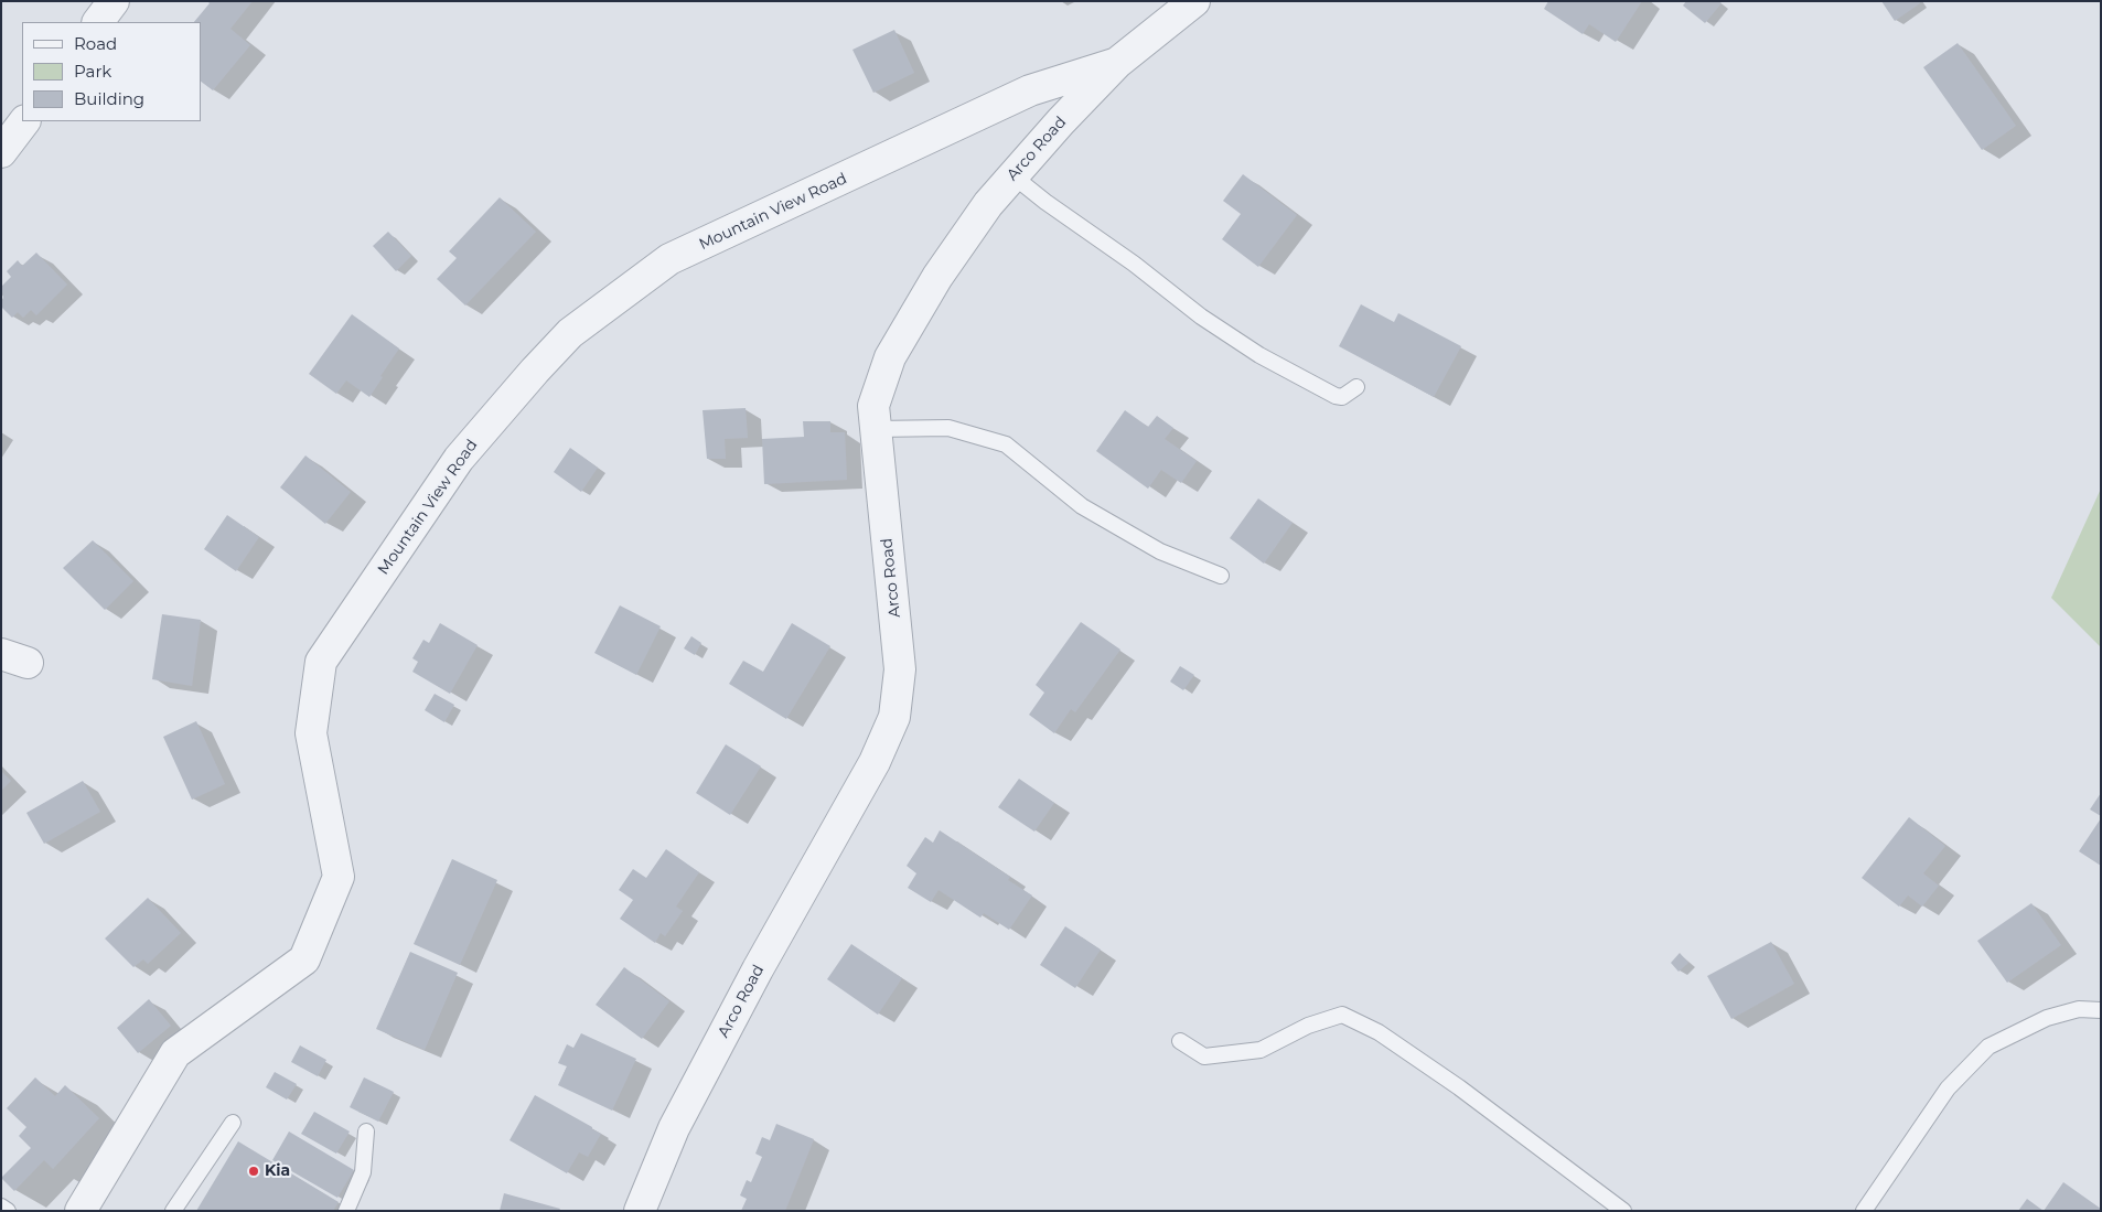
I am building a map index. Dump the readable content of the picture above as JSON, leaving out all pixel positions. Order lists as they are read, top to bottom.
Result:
{
  "streets": {
    "street": ["Arco Road", "Mountain View Road"]
  },
  "crossings": [
    ["Arco Road", "Mountain View Road"]
  ],
  "places": ["Kia"],
  "legend": ["Road", "Park", "Building"]
}
